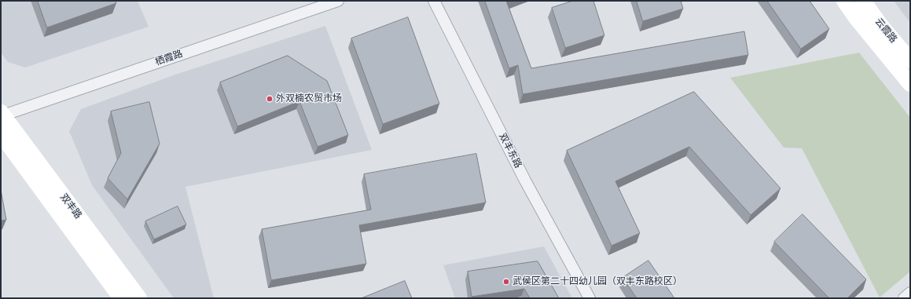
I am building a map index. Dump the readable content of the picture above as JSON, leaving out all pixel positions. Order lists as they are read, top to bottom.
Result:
{
  "streets": {
    "street": [
      "云霞路",
      "栖霞路",
      "双丰东路",
      "双丰路"
    ]
  },
  "crossings": [
    ["栖霞路", "双丰路"]
  ],
  "places": ["外双楠农贸市场", "武侯区第二十四幼儿园（双丰东路校区）"]
}
